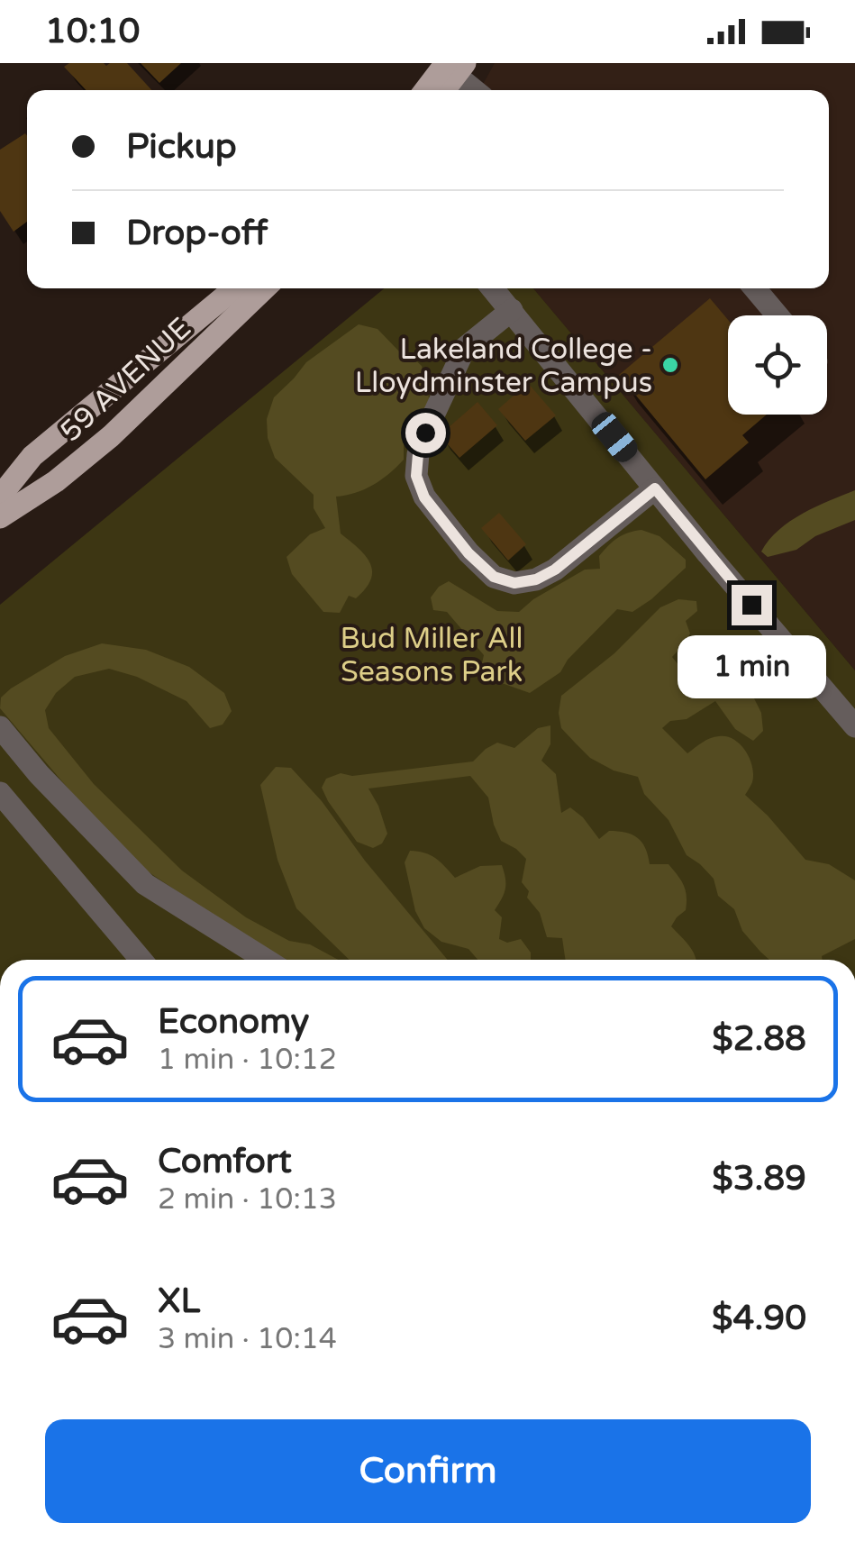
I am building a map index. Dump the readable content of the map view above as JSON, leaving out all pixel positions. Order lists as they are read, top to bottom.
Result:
{
  "streets": {
    "main road": ["59 AVENUE"]
  },
  "parks": ["Bud Miller All Seasons Park"],
  "places": ["Lakeland College - Lloydminster Campus"],
  "page": {
    "status": "10:10",
    "banner": ["Pickup", "Drop-off"],
    "bubble": "1 min",
    "list": [
      {
        "name": "Economy",
        "note": "1 min · 10:12",
        "value": "$2.88"
      },
      {
        "name": "Comfort",
        "note": "2 min · 10:13",
        "value": "$3.89"
      },
      {
        "name": "XL",
        "note": "3 min · 10:14",
        "value": "$4.90"
      }
    ],
    "buttons": "Confirm"
  }
}
